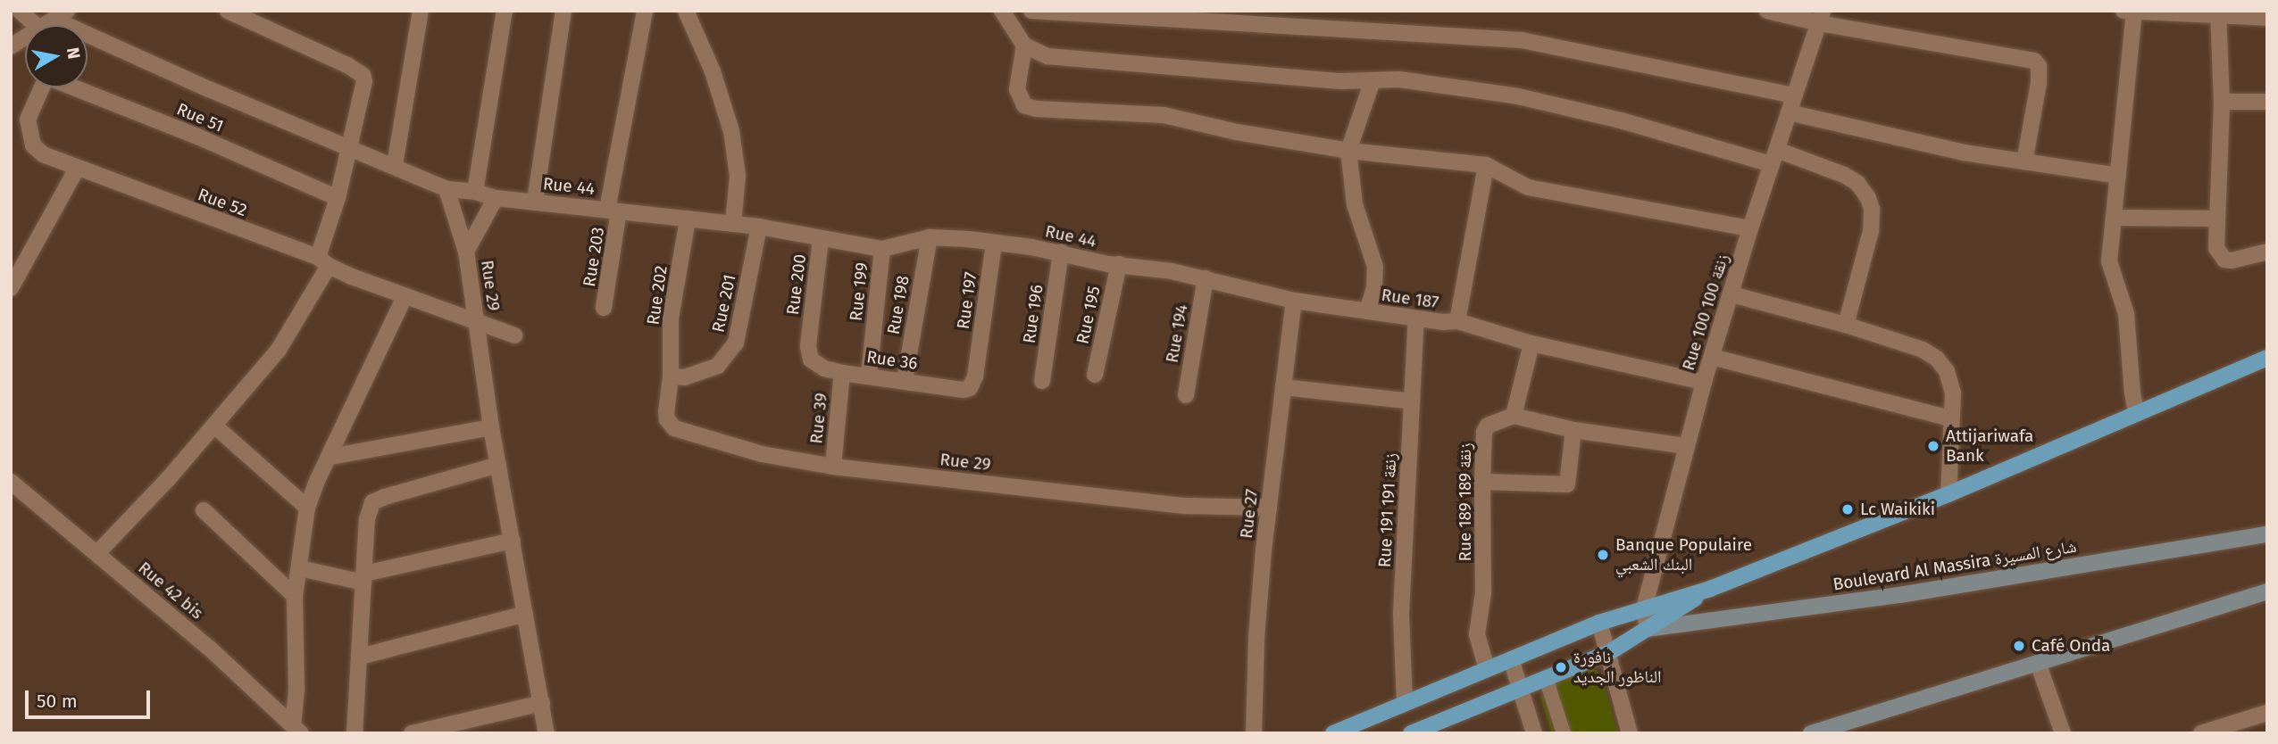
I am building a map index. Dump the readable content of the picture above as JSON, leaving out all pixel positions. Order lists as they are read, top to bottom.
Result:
{
  "streets": {
    "main road": ["Boulevard Al Massira شارع المسيرة"],
    "street": [
      "Rue 51",
      "Rue 44",
      "Rue 52",
      "Rue 203",
      "Rue 200",
      "Rue 29",
      "Rue 199",
      "Rue 202",
      "Rue 187",
      "Rue 197",
      "Rue 201",
      "Rue 198",
      "Rue 100 زنقة 100",
      "Rue 196",
      "Rue 195",
      "Rue 194",
      "Rue 36",
      "Rue 39",
      "Rue 189 زنقة 189",
      "Rue 191 زنقة 191",
      "Rue 27",
      "Rue 42 bis"
    ]
  },
  "crossings": [
    ["Rue 44", "Rue 203"],
    ["Rue 44", "Rue 200"],
    ["Rue 44", "Rue 29"],
    ["Rue 44", "Rue 199"],
    ["Rue 44", "Rue 202"],
    ["Rue 44", "Rue 187"],
    ["Rue 44", "Rue 197"],
    ["Rue 44", "Rue 201"],
    ["Rue 44", "Rue 198"],
    ["Rue 44", "Rue 196"],
    ["Rue 44", "Rue 195"],
    ["Rue 52", "Rue 29"],
    ["Rue 200", "Rue 36"],
    ["Rue 29", "Rue 202"],
    ["Rue 29", "Rue 201"],
    ["Rue 29", "Rue 39"],
    ["Rue 29", "Rue 27"],
    ["Rue 199", "Rue 36"],
    ["Rue 202", "Rue 201"],
    ["Rue 187", "Rue 100 زنقة 100"],
    ["Rue 187", "Rue 195"],
    ["Rue 187", "Rue 194"],
    ["Rue 187", "Rue 191 زنقة 191"],
    ["Rue 187", "Rue 27"],
    ["Rue 197", "Rue 36"],
    ["Rue 198", "Rue 36"],
    ["Rue 100 زنقة 100", "Boulevard Al Massira شارع المسيرة"],
    ["Rue 36", "Rue 39"]
  ],
  "places": [
    "Attijariwafa Bank",
    "Lc Waikiki",
    "Banque Populaire البنك الشعبي",
    "Café Onda",
    "نافورة الناظور الجديد"
  ],
  "scale_bar": "50 m",
  "north": "right"
}
